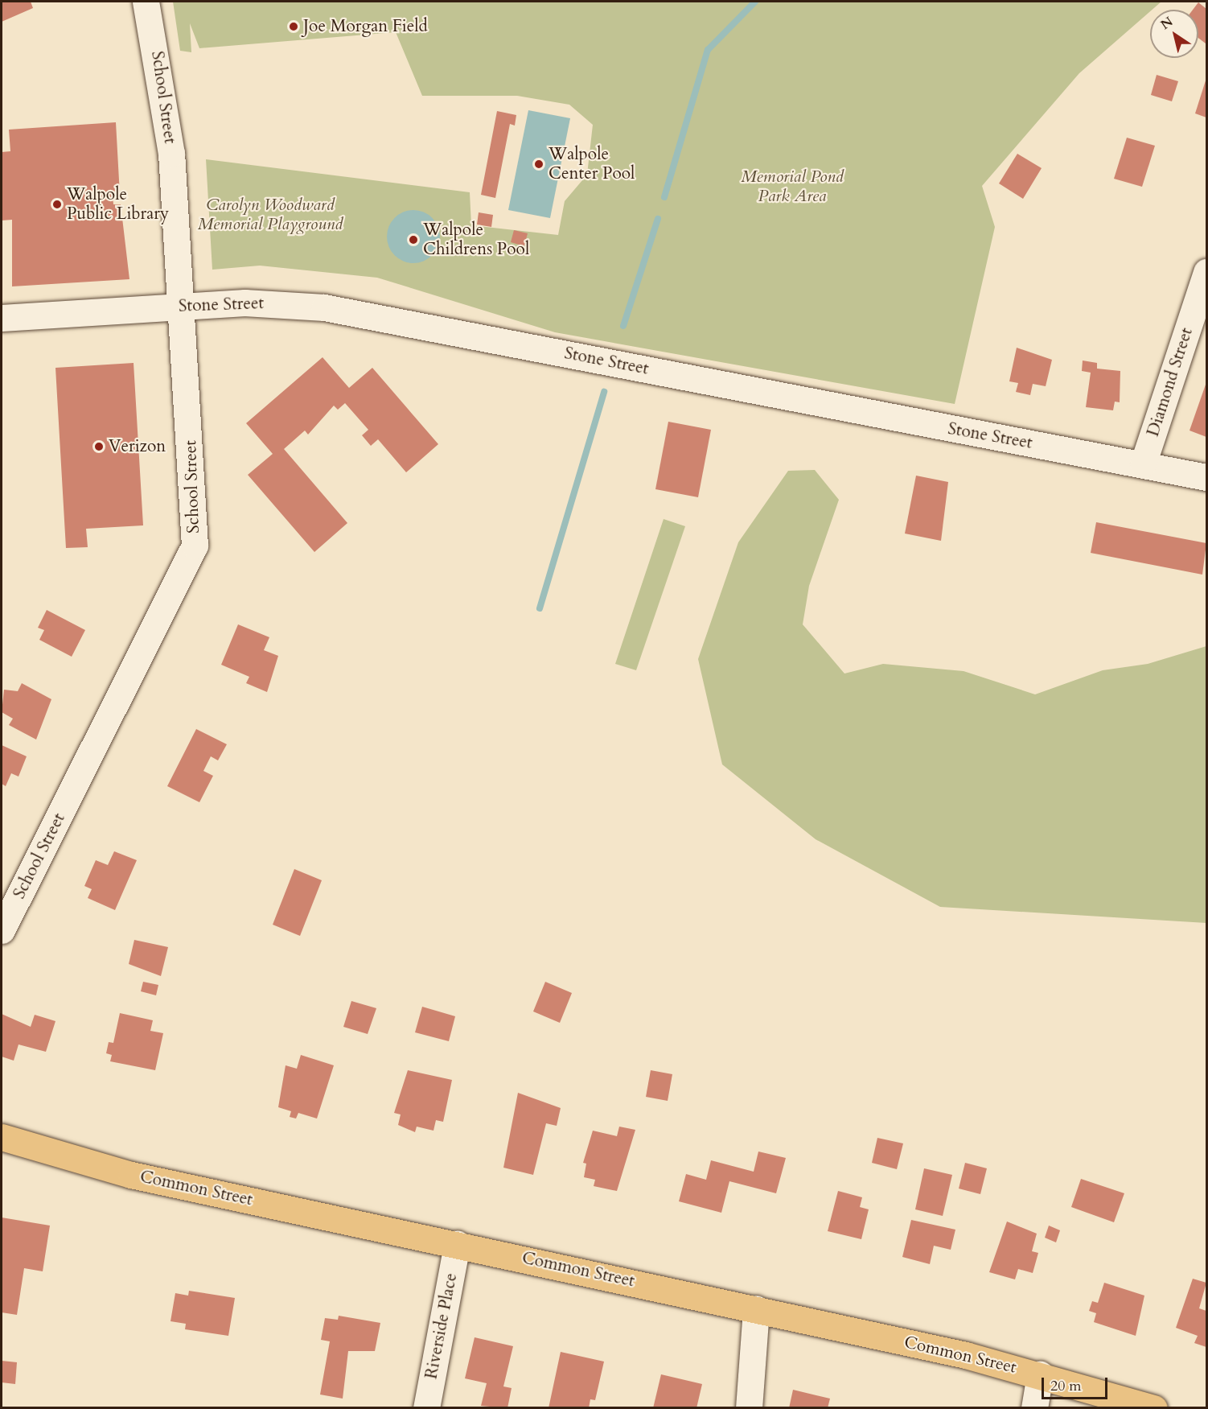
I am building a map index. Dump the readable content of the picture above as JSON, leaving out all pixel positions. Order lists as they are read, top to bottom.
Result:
{
  "streets": {
    "main road": ["Common Street"],
    "street": [
      "School Street",
      "Stone Street",
      "Diamond Street",
      "Riverside Place"
    ]
  },
  "crossings": [
    ["School Street", "Stone Street"],
    ["Stone Street", "Diamond Street"],
    ["Common Street", "Riverside Place"]
  ],
  "parks": ["Memorial Pond Park Area", "Carolyn Woodward Memorial Playground"],
  "places": [
    "Joe Morgan Field",
    "Walpole Center Pool",
    "Walpole Public Library",
    "Walpole Childrens Pool",
    "Verizon"
  ],
  "scale_bar": "20 m",
  "north": "top left"
}
